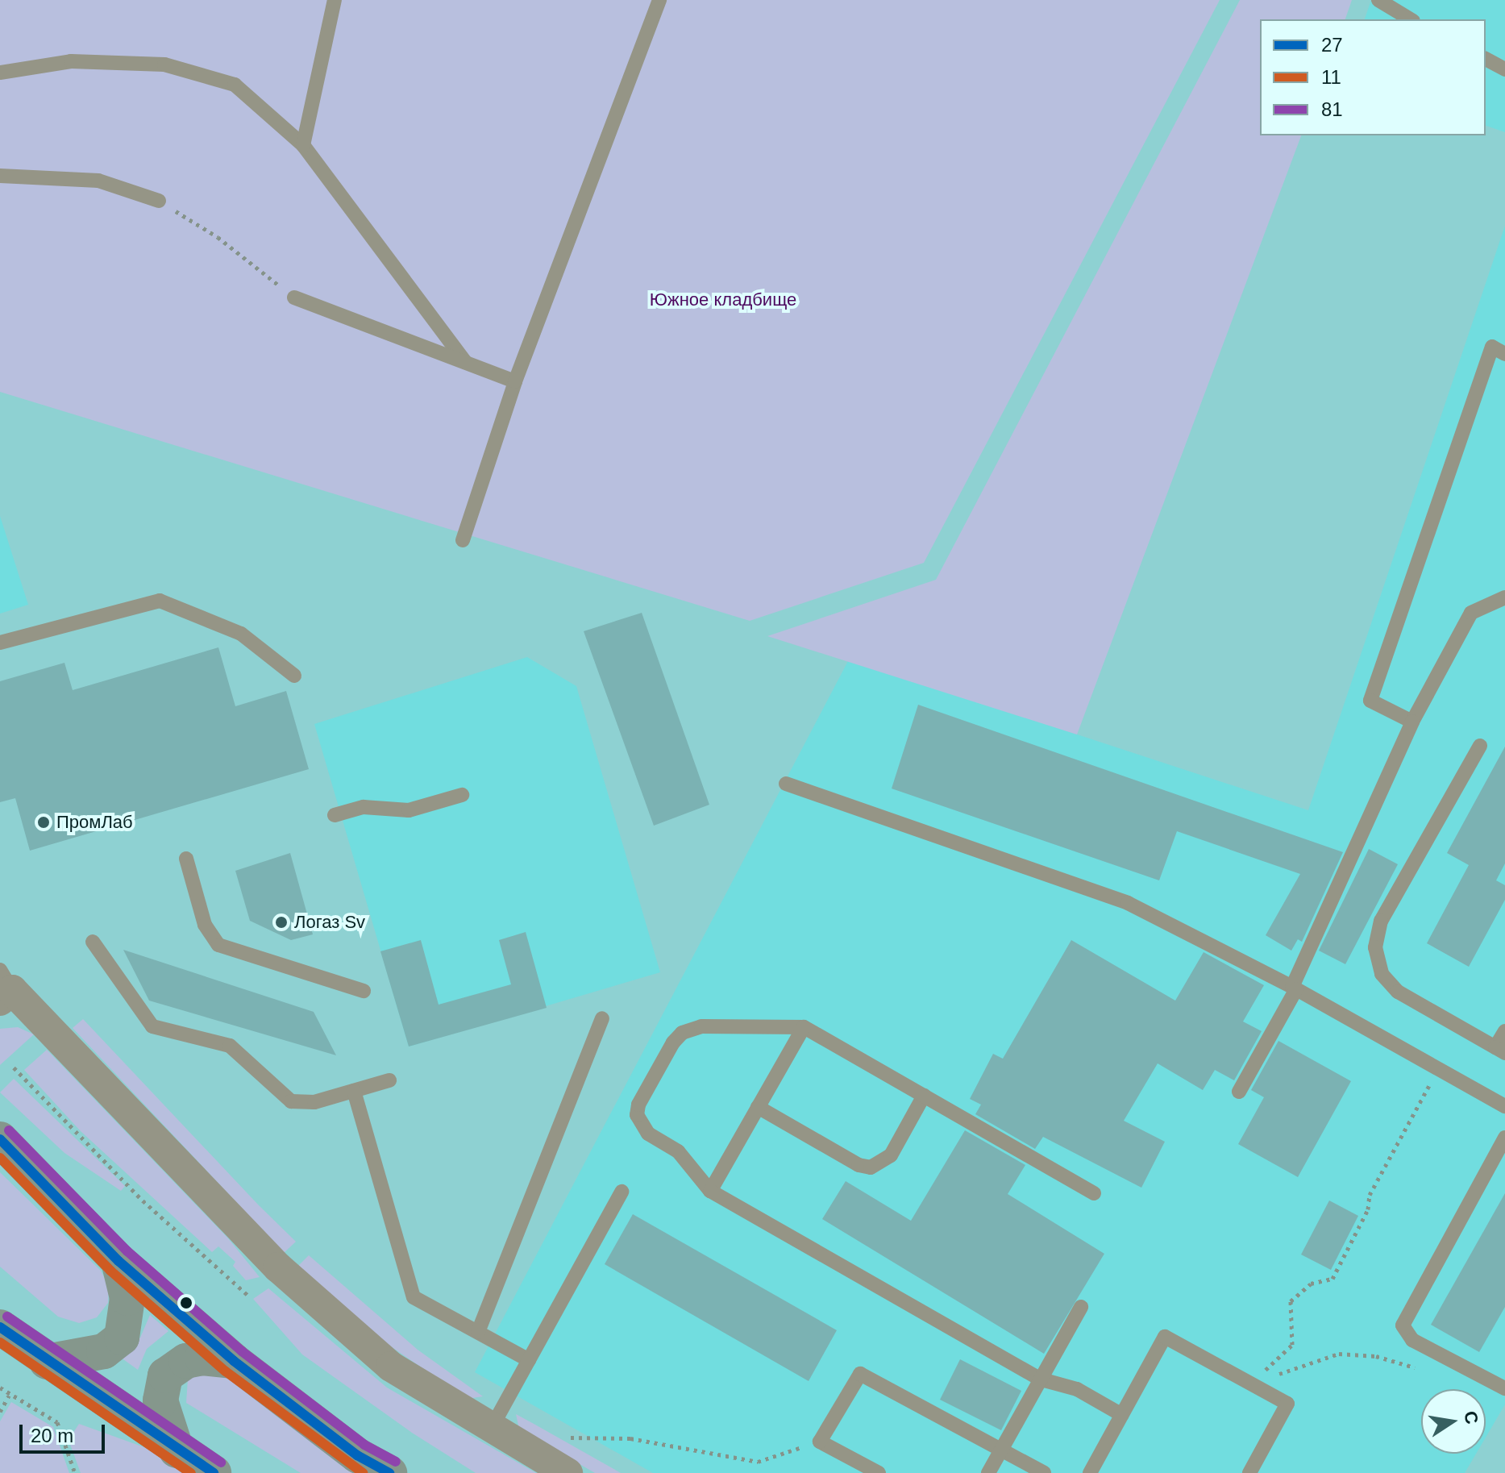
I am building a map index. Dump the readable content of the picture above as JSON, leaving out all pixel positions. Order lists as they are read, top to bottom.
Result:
{
  "parks": ["Южное кладбище"],
  "places": ["ПромЛаб", "Логаз Sv"],
  "lines": ["transit line 81", "transit line 27", "transit line 11"],
  "legend": ["27", "11", "81"],
  "scale_bar": "20 m",
  "north": "right"
}
